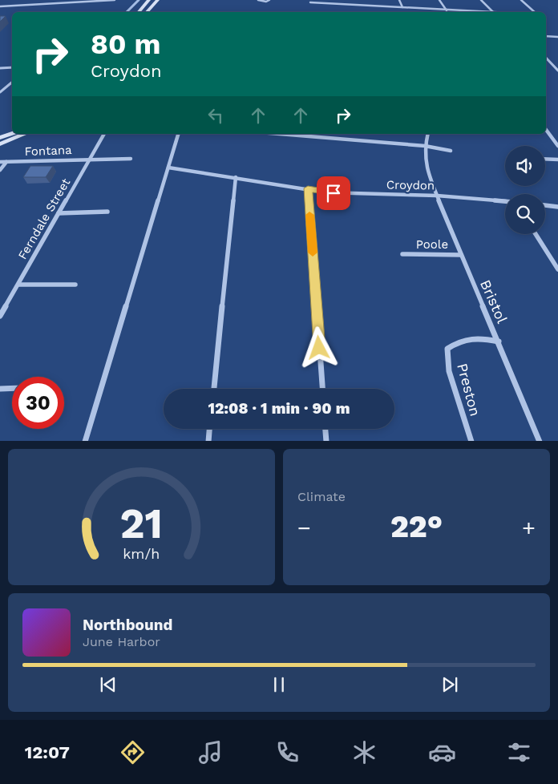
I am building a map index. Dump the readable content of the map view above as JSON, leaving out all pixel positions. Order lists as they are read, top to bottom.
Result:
{
  "streets": {
    "street": [
      "Fontana",
      "Croydon",
      "Ferndale Street",
      "Poole",
      "Bristol",
      "Preston"
    ]
  },
  "crossings": [
    ["Fontana", "Ferndale Street"],
    ["Croydon", "Bristol"],
    ["Poole", "Bristol"],
    ["Bristol", "Preston"]
  ],
  "page": {
    "turn": ["80 m", "Croydon"],
    "limit": "30",
    "trip": "12:08 · 1 min · 90 m",
    "tile": "Climate",
    "heat": ["−", "22°", "+"],
    "song": ["Northbound", "June Harbor"],
    "tabs": "12:07",
    "gauge": ["21", "km/h"]
  }
}
